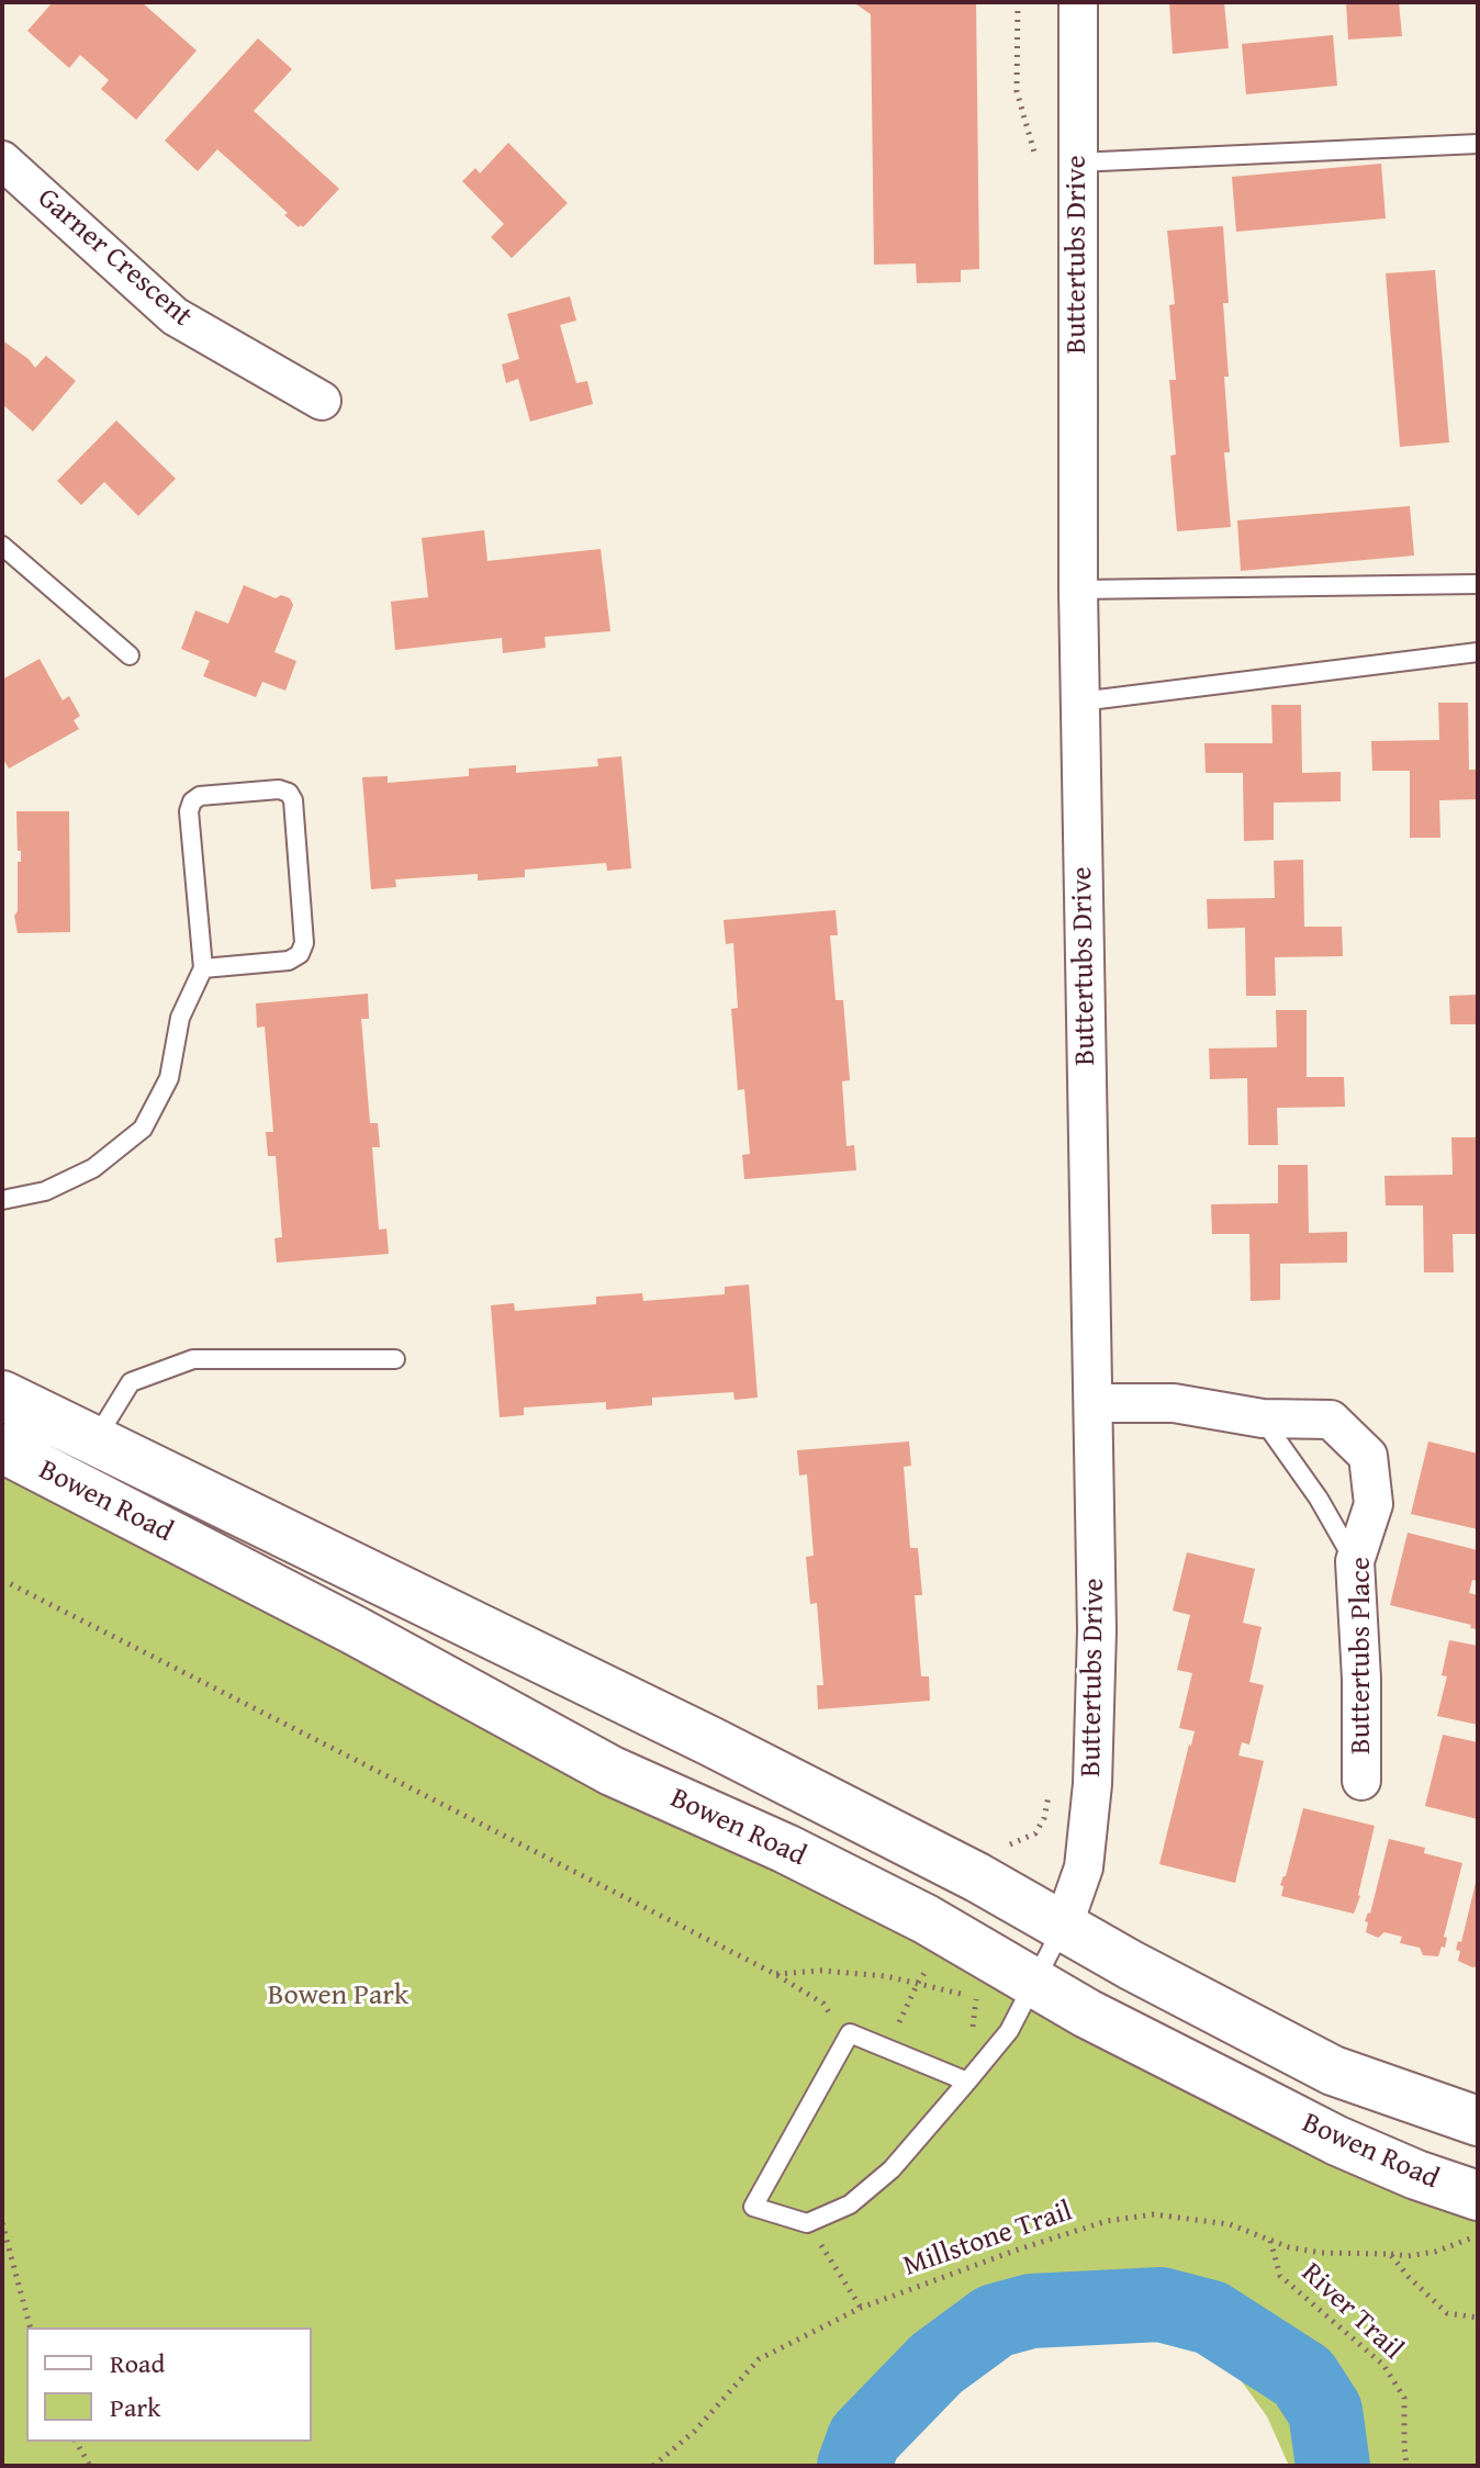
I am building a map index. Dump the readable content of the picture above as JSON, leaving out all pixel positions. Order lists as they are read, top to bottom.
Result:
{
  "streets": {
    "main road": ["Bowen Road"],
    "street": ["Buttertubs Drive", "Garner Crescent", "Buttertubs Place"],
    "path": ["Millstone Trail", "River Trail"]
  },
  "crossings": [
    ["Buttertubs Drive", "Bowen Road"],
    ["Buttertubs Drive", "Buttertubs Place"],
    ["Millstone Trail", "River Trail"]
  ],
  "parks": ["Bowen Park"],
  "legend": ["Road", "Park"]
}
